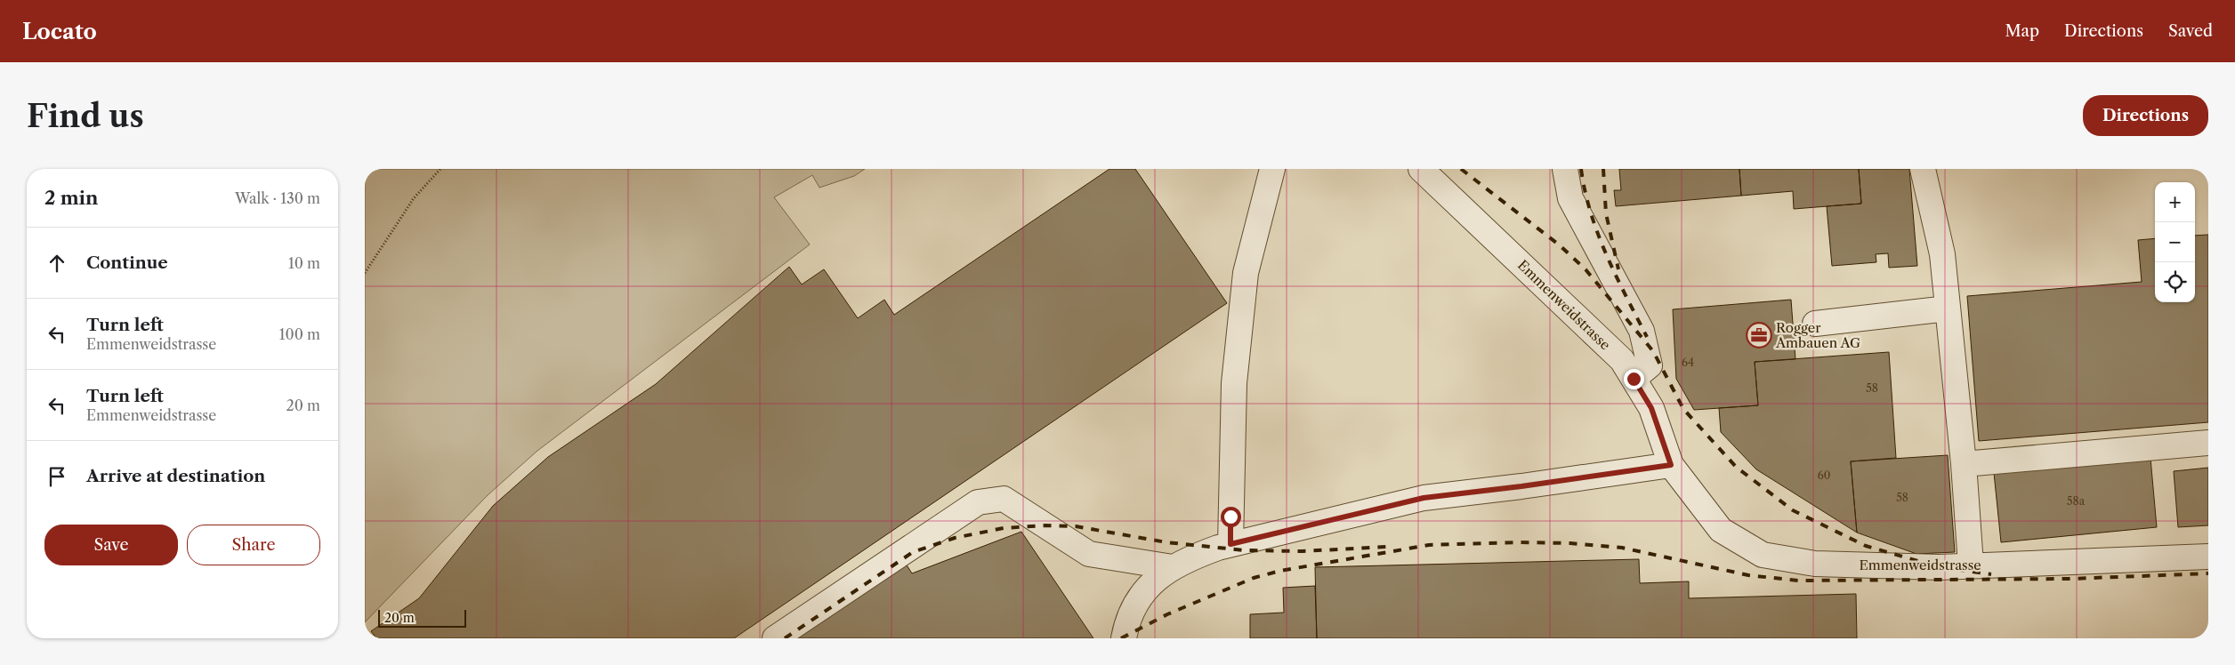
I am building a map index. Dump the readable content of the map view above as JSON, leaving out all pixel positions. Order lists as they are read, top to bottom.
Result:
{
  "streets": {
    "street": ["Emmenweidstrasse"]
  },
  "places": {
    "office": ["Rogger Ambauen AG"]
  },
  "house_numbers": [
    "64",
    "58",
    "60",
    "58",
    "58a"
  ],
  "scale_bar": "20 m",
  "page": {
    "header": "Locato",
    "nav": ["Map", "Directions", "Saved"],
    "buttons": [
      "Directions",
      ["Save", "Share"]
    ],
    "title": "Find us",
    "heading": ["2 min", "Walk · 130 m"],
    "map_buttons": ["+", "−"],
    "list": [
      ["Continue", "10 m"],
      ["Turn left", "Emmenweidstrasse", "100 m"],
      ["Turn left", "Emmenweidstrasse", "20 m"],
      "Arrive at destination"
    ],
    "scale": "20 m"
  }
}
